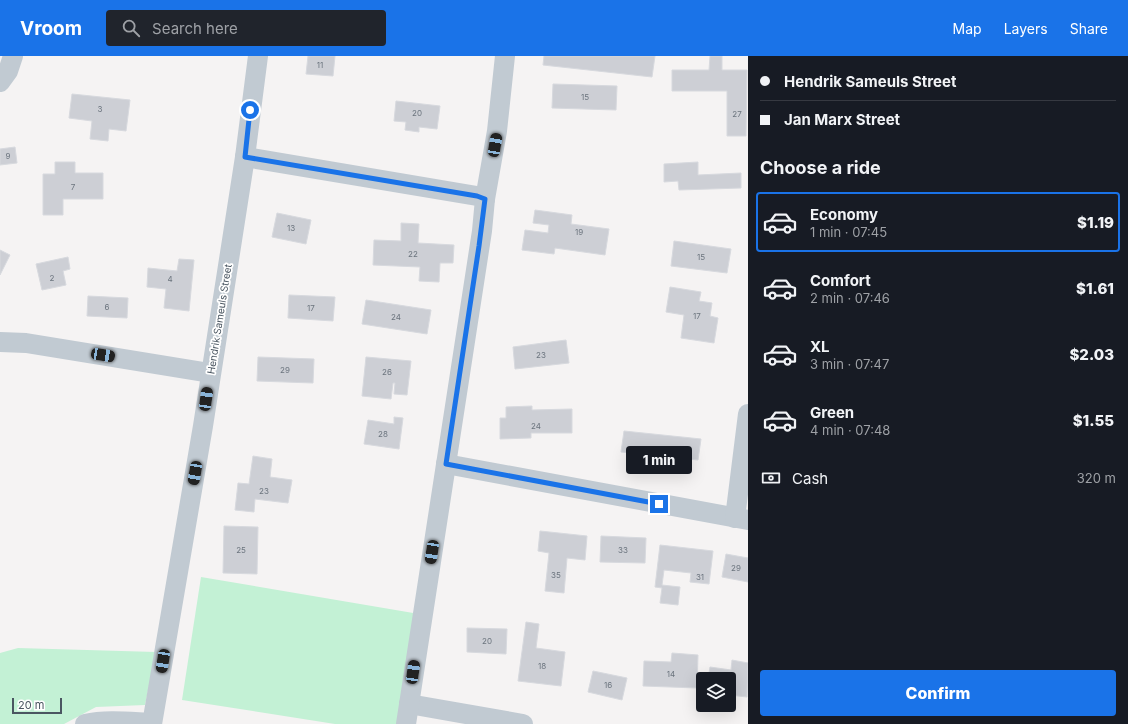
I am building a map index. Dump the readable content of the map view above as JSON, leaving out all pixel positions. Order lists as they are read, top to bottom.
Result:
{
  "streets": {
    "street": ["Hendrik Sameuls Street"]
  },
  "house_numbers": [
    "11",
    "15",
    "3",
    "20",
    "27",
    "9",
    "7",
    "13",
    "19",
    "22",
    "15",
    "2",
    "4",
    "6",
    "17",
    "17",
    "24",
    "23",
    "29",
    "26",
    "24",
    "28",
    "23",
    "25",
    "33",
    "29",
    "35",
    "31",
    "20",
    "18",
    "14",
    "16"
  ],
  "scale_bar": "20 m",
  "page": {
    "header": "Vroom",
    "search": "Search here",
    "nav": ["Map", "Layers", "Share"],
    "banner": ["Hendrik Sameuls Street", "Jan Marx Street"],
    "heading": "Choose a ride",
    "list": [
      {
        "name": "Economy",
        "note": "1 min · 07:45",
        "value": "$1.19"
      },
      {
        "name": "Comfort",
        "note": "2 min · 07:46",
        "value": "$1.61"
      },
      {
        "name": "XL",
        "note": "3 min · 07:47",
        "value": "$2.03"
      },
      {
        "name": "Green",
        "note": "4 min · 07:48",
        "value": "$1.55"
      }
    ],
    "bubble": "1 min",
    "pay": ["Cash", "320 m"],
    "buttons": "Confirm",
    "scale": "20 m"
  }
}
